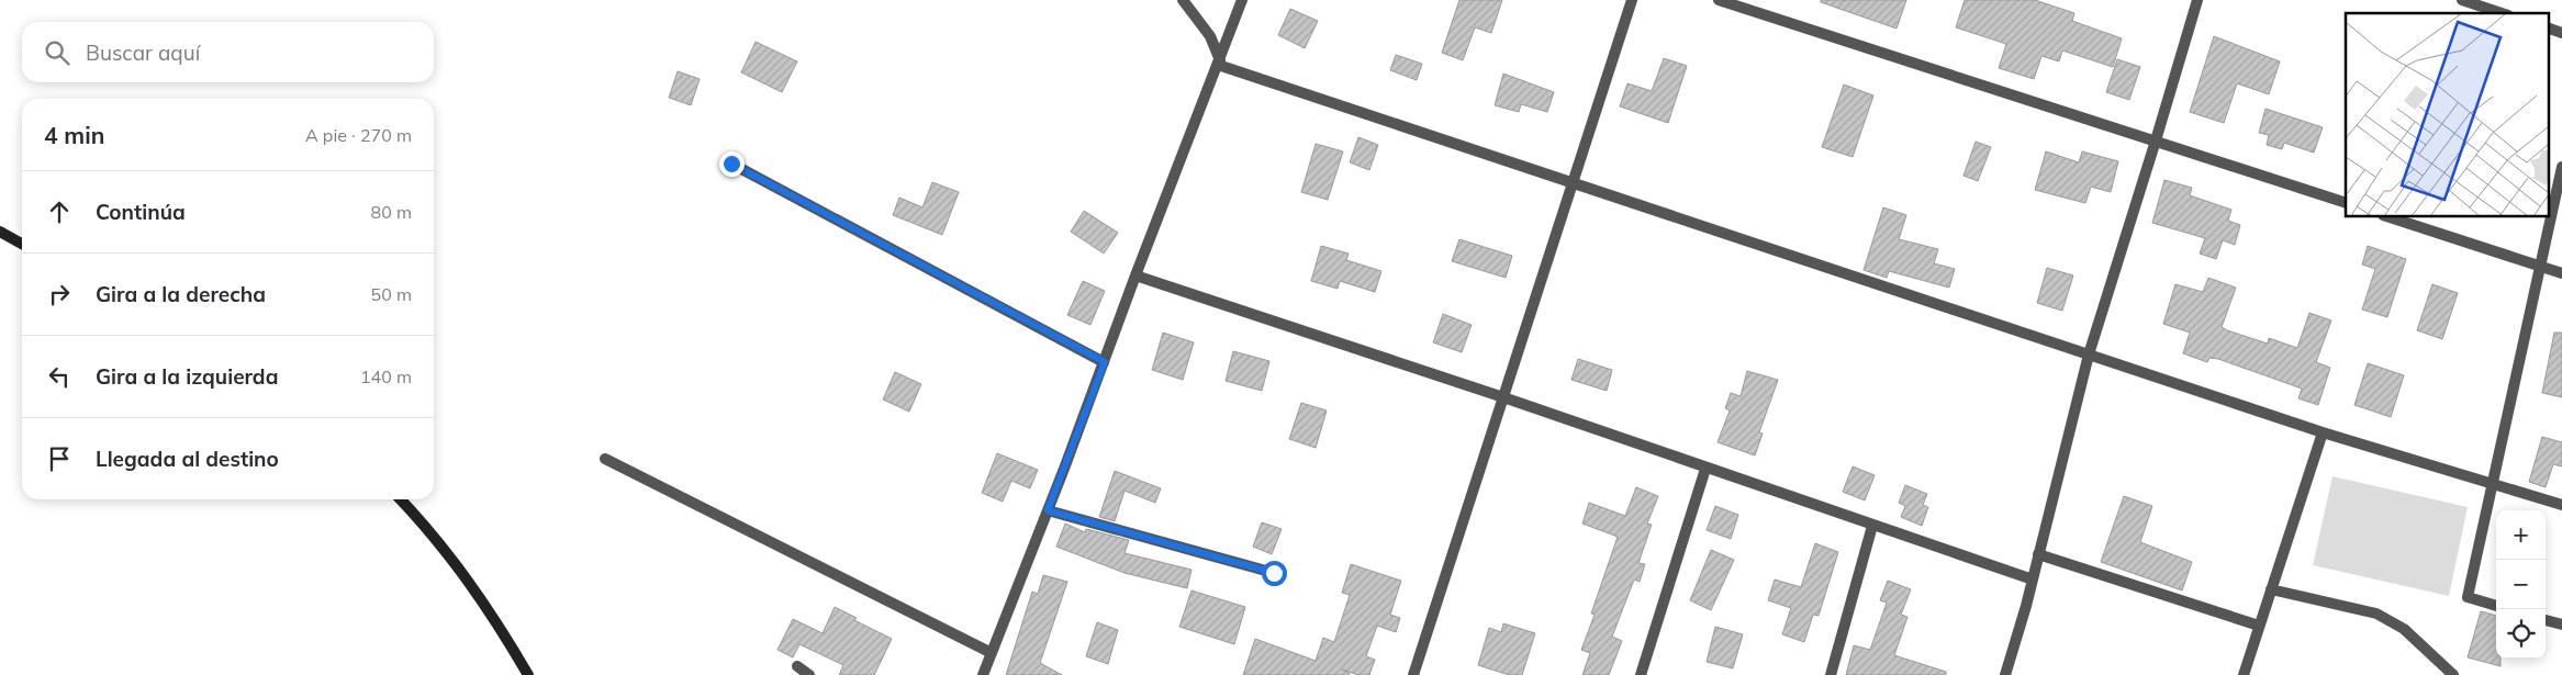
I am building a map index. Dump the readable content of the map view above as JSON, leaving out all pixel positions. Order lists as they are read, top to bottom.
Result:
{
  "page": {
    "search": "Buscar aquí",
    "heading": ["4 min", "A pie · 270 m"],
    "list": [
      ["Continúa", "80 m"],
      ["Gira a la derecha", "50 m"],
      ["Gira a la izquierda", "140 m"],
      "Llegada al destino"
    ],
    "map_buttons": ["+", "−"]
  }
}
